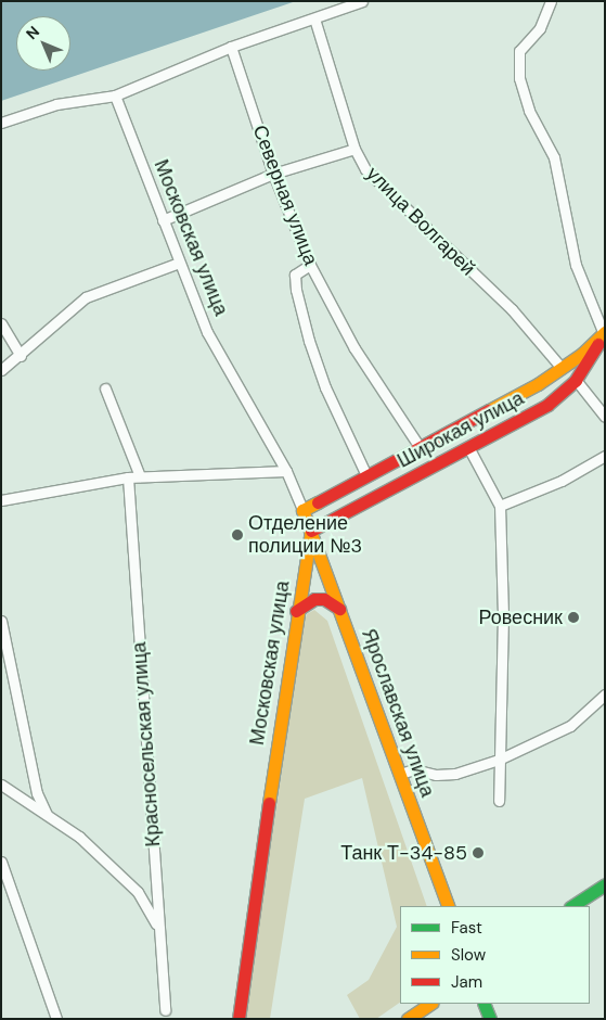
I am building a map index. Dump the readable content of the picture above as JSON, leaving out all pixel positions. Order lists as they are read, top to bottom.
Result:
{
  "streets": {
    "street": [
      "Северная улица",
      "улица Волгарей",
      "Московская улица",
      "Широкая улица",
      "Ярославская улица",
      "Красносельская улица"
    ]
  },
  "crossings": [
    ["Северная улица", "Широкая улица"],
    ["улица Волгарей", "Широкая улица"],
    ["Московская улица", "Широкая улица"],
    ["Московская улица", "Ярославская улица"],
    ["Широкая улица", "Ярославская улица"]
  ],
  "places": ["Отделение полиции №3", "Ровесник", "Танк Т-34-85"],
  "legend": ["Fast", "Slow", "Jam"],
  "north": "top left"
}
